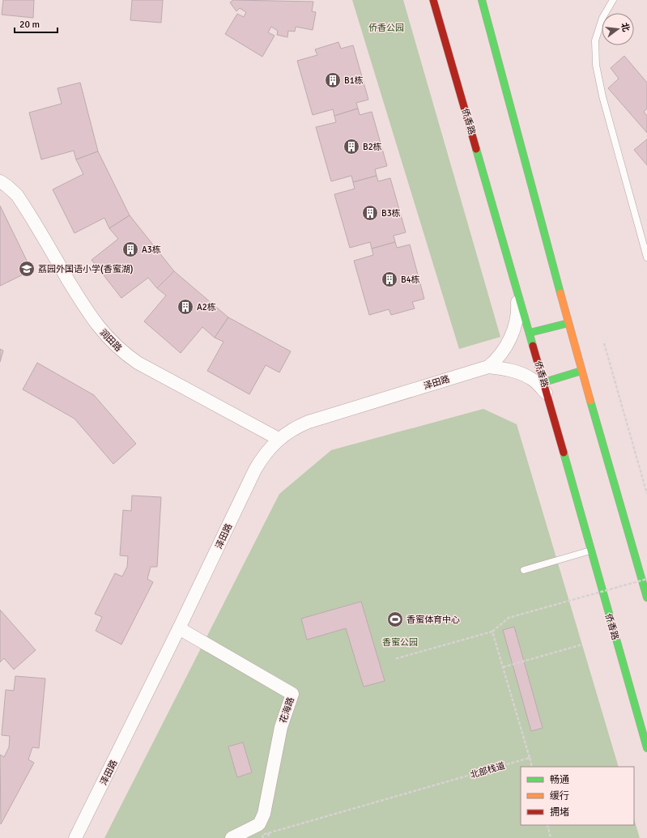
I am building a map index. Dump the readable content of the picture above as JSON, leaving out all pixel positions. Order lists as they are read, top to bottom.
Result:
{
  "streets": {
    "main road": ["侨香路"],
    "street": ["润田路", "泽田路", "花海路"],
    "path": ["北部栈道"]
  },
  "crossings": [
    ["侨香路", "泽田路"],
    ["润田路", "泽田路"],
    ["泽田路", "花海路"]
  ],
  "parks": ["侨香公园", "香蜜公园"],
  "places": {
    "building": [
      "B1栋",
      "B2栋",
      "B3栋",
      "A3栋",
      "B4栋",
      "A2栋"
    ],
    "school or university": ["荔园外国语小学(香蜜湖)"],
    "sports": ["香蜜体育中心"]
  },
  "legend": ["畅通", "缓行", "拥堵"],
  "scale_bar": "20 m",
  "north": "right"
}
